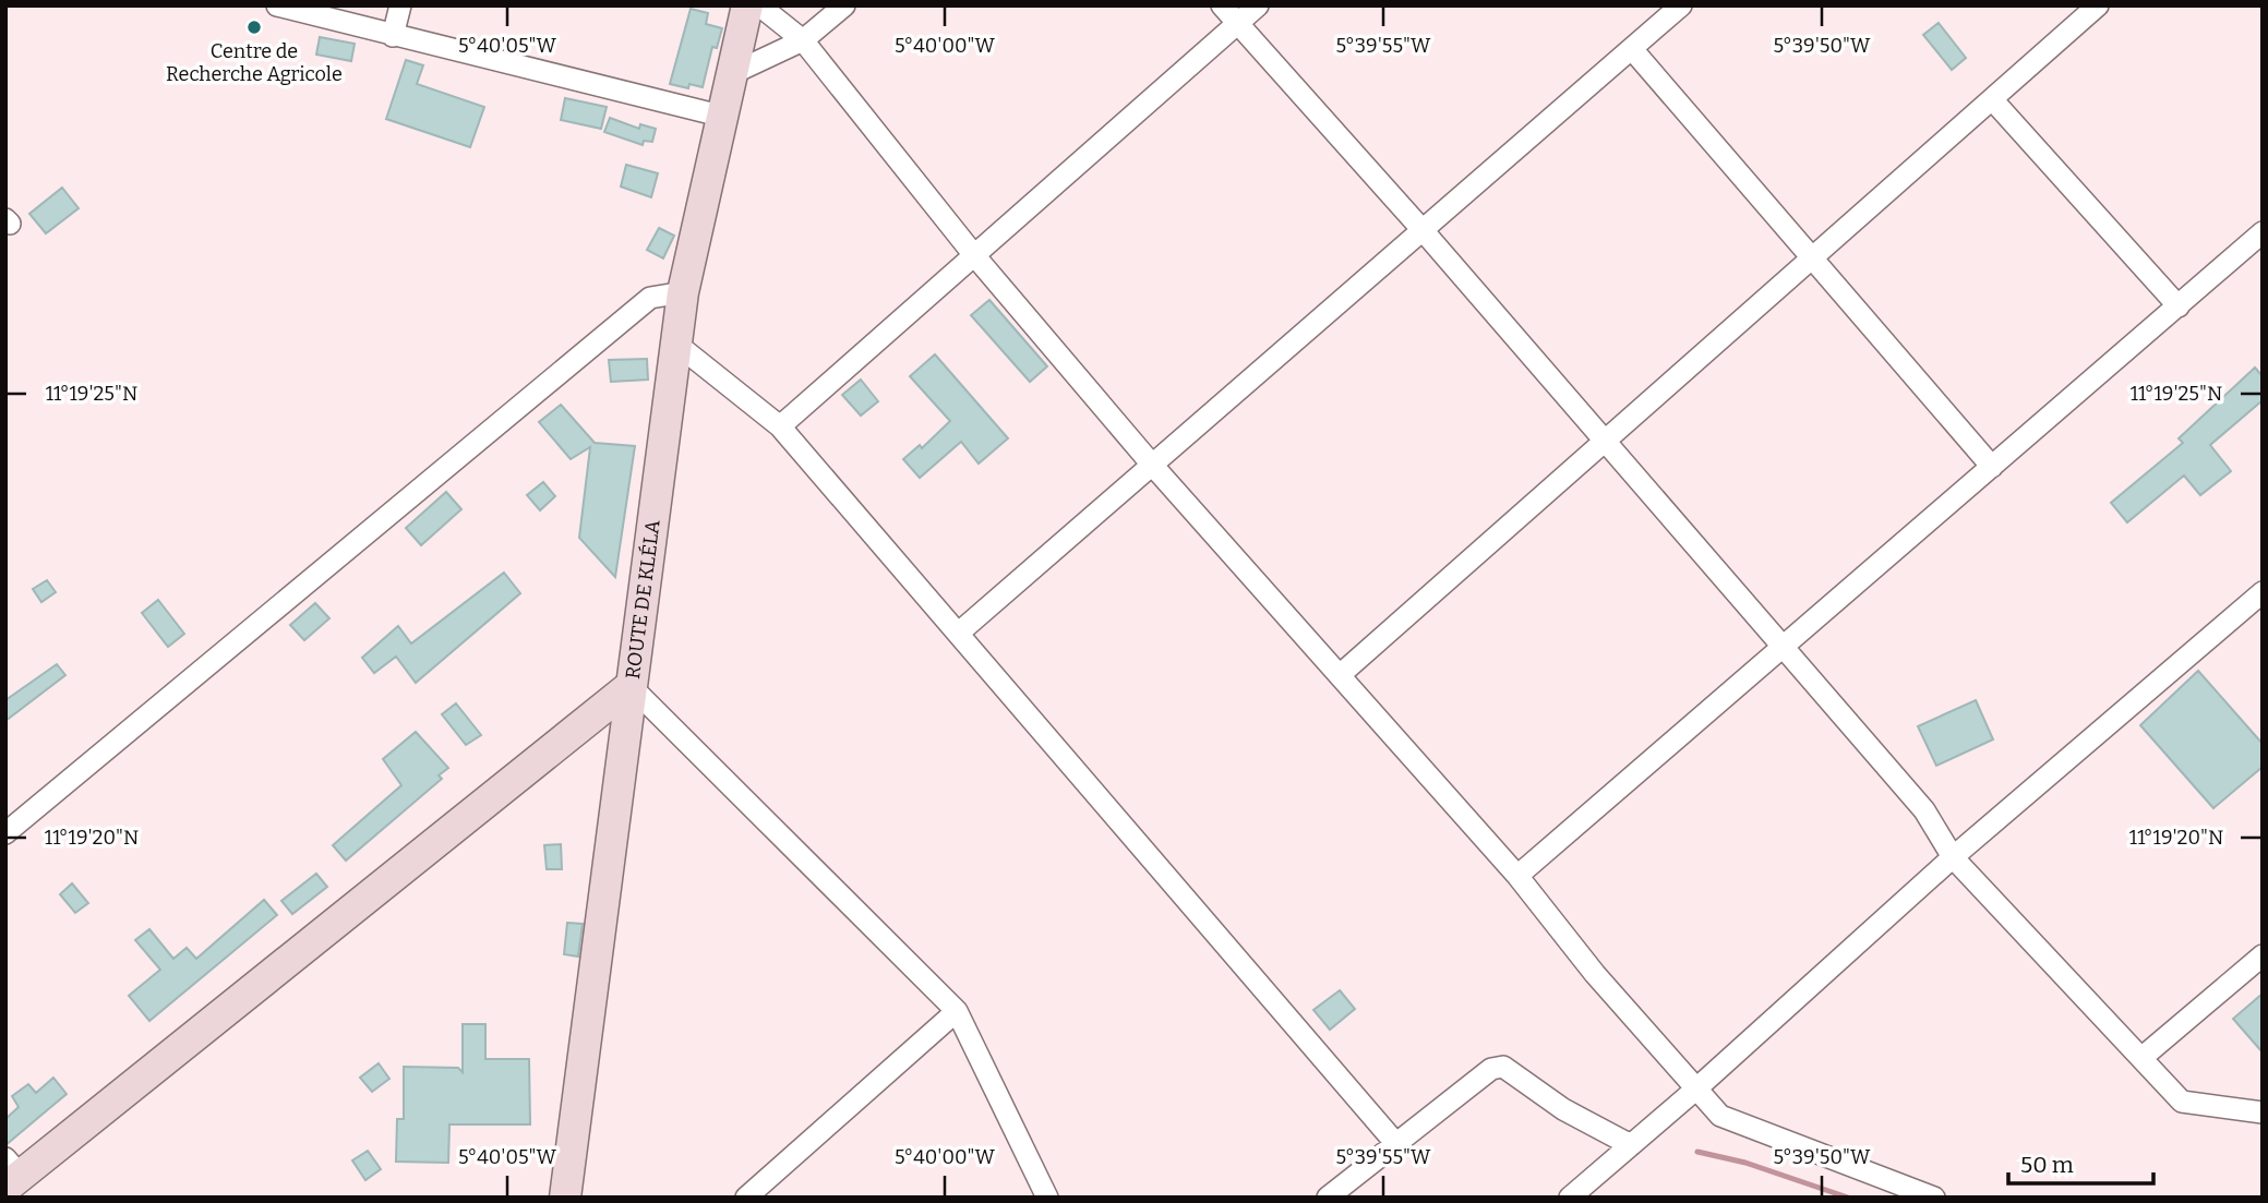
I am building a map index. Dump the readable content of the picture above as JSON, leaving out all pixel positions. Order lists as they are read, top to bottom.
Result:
{
  "streets": {
    "main road": ["ROUTE DE KLÉLA"]
  },
  "places": ["Centre de Recherche Agricole"],
  "scale_bar": "50 m",
  "coordinates": [
    "5°40'05\"W",
    "5°40'00\"W",
    "5°39'55\"W",
    "5°39'50\"W",
    "11°19'25\"N",
    "11°19'20\"N"
  ]
}
